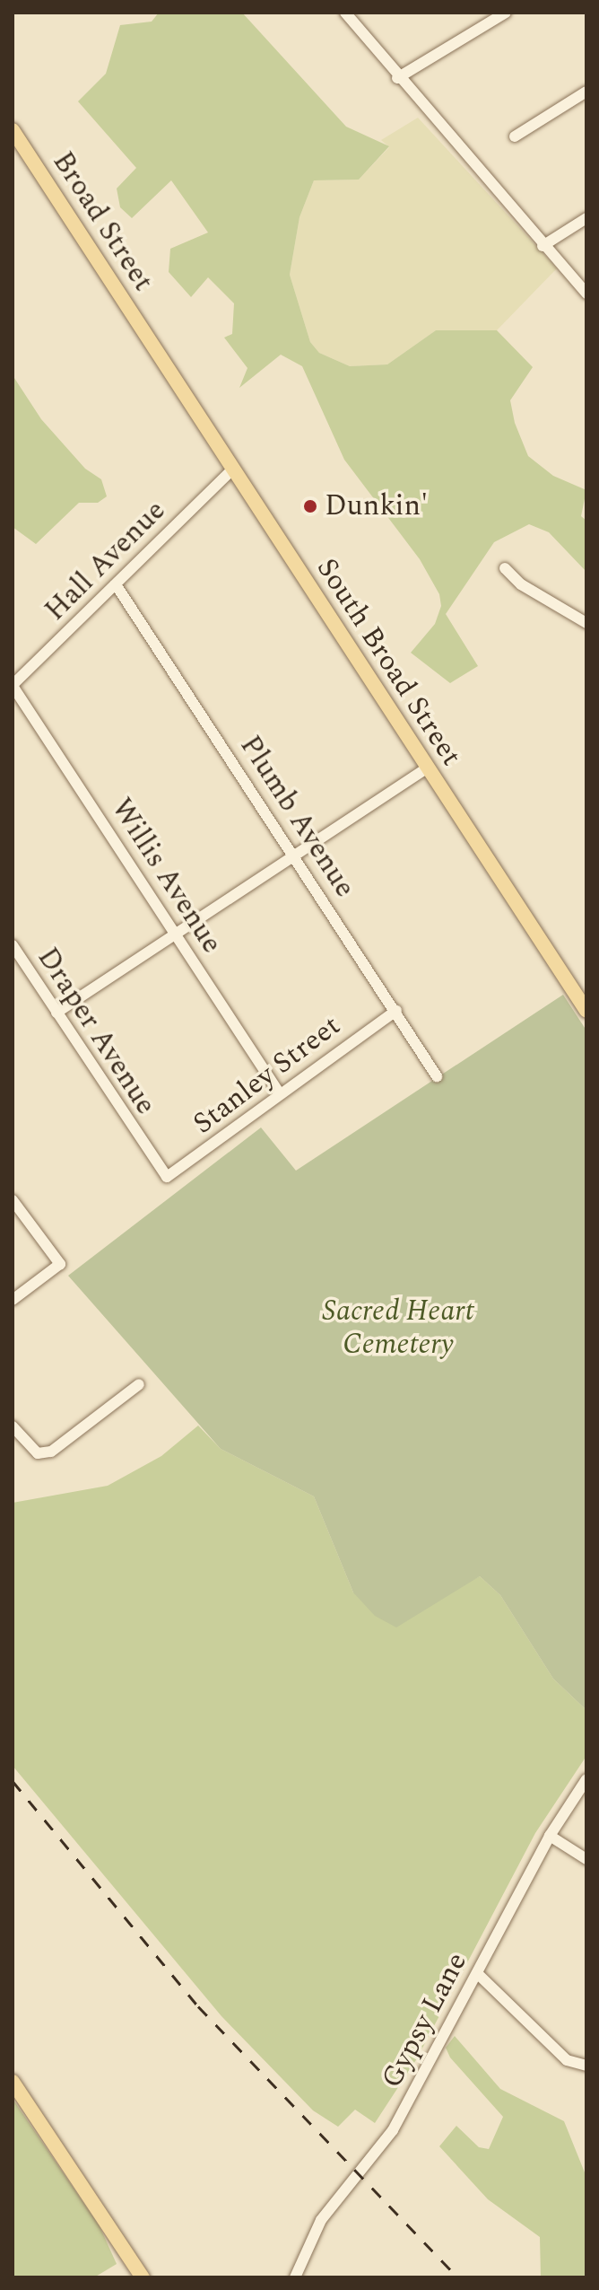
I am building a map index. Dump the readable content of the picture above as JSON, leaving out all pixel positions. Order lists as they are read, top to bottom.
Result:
{
  "streets": {
    "main road": ["Broad Street", "South Broad Street"],
    "street": [
      "Hall Avenue",
      "Plumb Avenue",
      "Willis Avenue",
      "Draper Avenue",
      "Stanley Street",
      "Gypsy Lane"
    ]
  },
  "crossings": [
    ["Broad Street", "South Broad Street"],
    ["Hall Avenue", "South Broad Street"],
    ["Hall Avenue", "Plumb Avenue"],
    ["Hall Avenue", "Willis Avenue"],
    ["Plumb Avenue", "Stanley Street"],
    ["Willis Avenue", "Stanley Street"],
    ["Draper Avenue", "Stanley Street"]
  ],
  "parks": ["Sacred Heart Cemetery"],
  "places": ["Dunkin'"]
}
